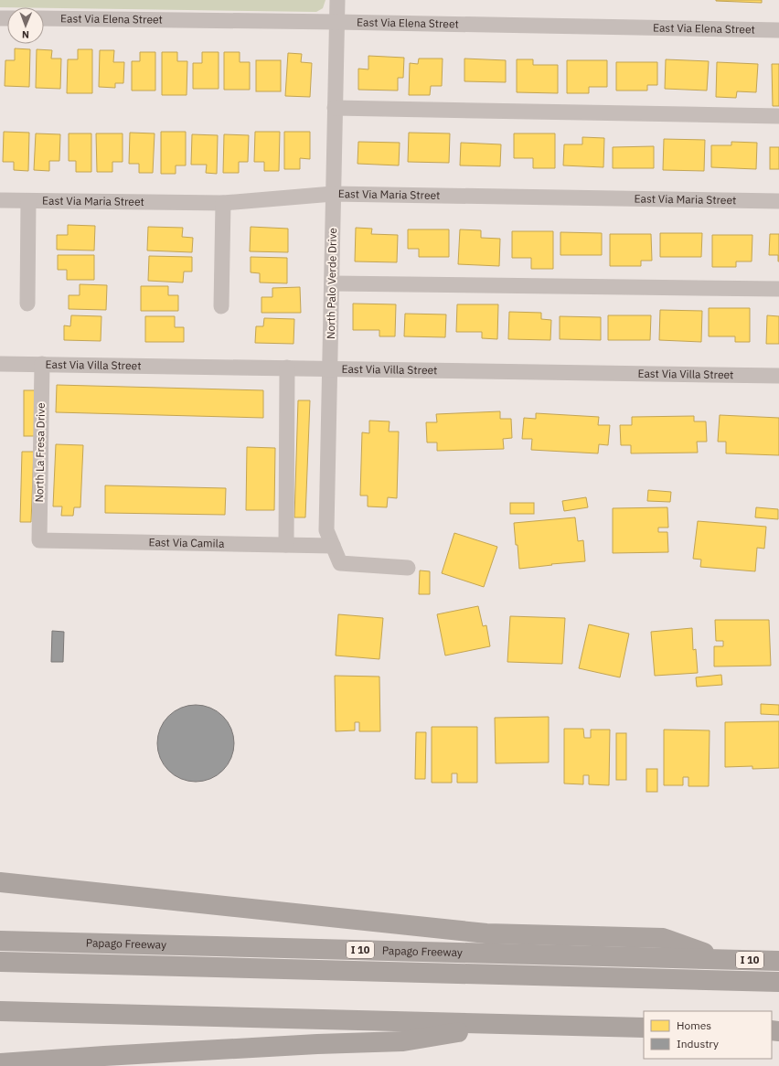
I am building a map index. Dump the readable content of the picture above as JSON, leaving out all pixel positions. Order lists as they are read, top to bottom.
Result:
{
  "streets": {
    "highway": ["Papago Freeway", "I 10"],
    "street": [
      "East Via Elena Street",
      "East Via Maria Street",
      "North Palo Verde Drive",
      "East Via Villa Street",
      "North La Fresa Drive",
      "East Via Camila"
    ]
  },
  "crossings": [
    ["East Via Elena Street", "North Palo Verde Drive"],
    ["East Via Maria Street", "North Palo Verde Drive"],
    ["North Palo Verde Drive", "East Via Villa Street"],
    ["North Palo Verde Drive", "East Via Camila"],
    ["East Via Villa Street", "North La Fresa Drive"],
    ["North La Fresa Drive", "East Via Camila"]
  ],
  "legend": ["Homes", "Industry"],
  "north": "bottom"
}
